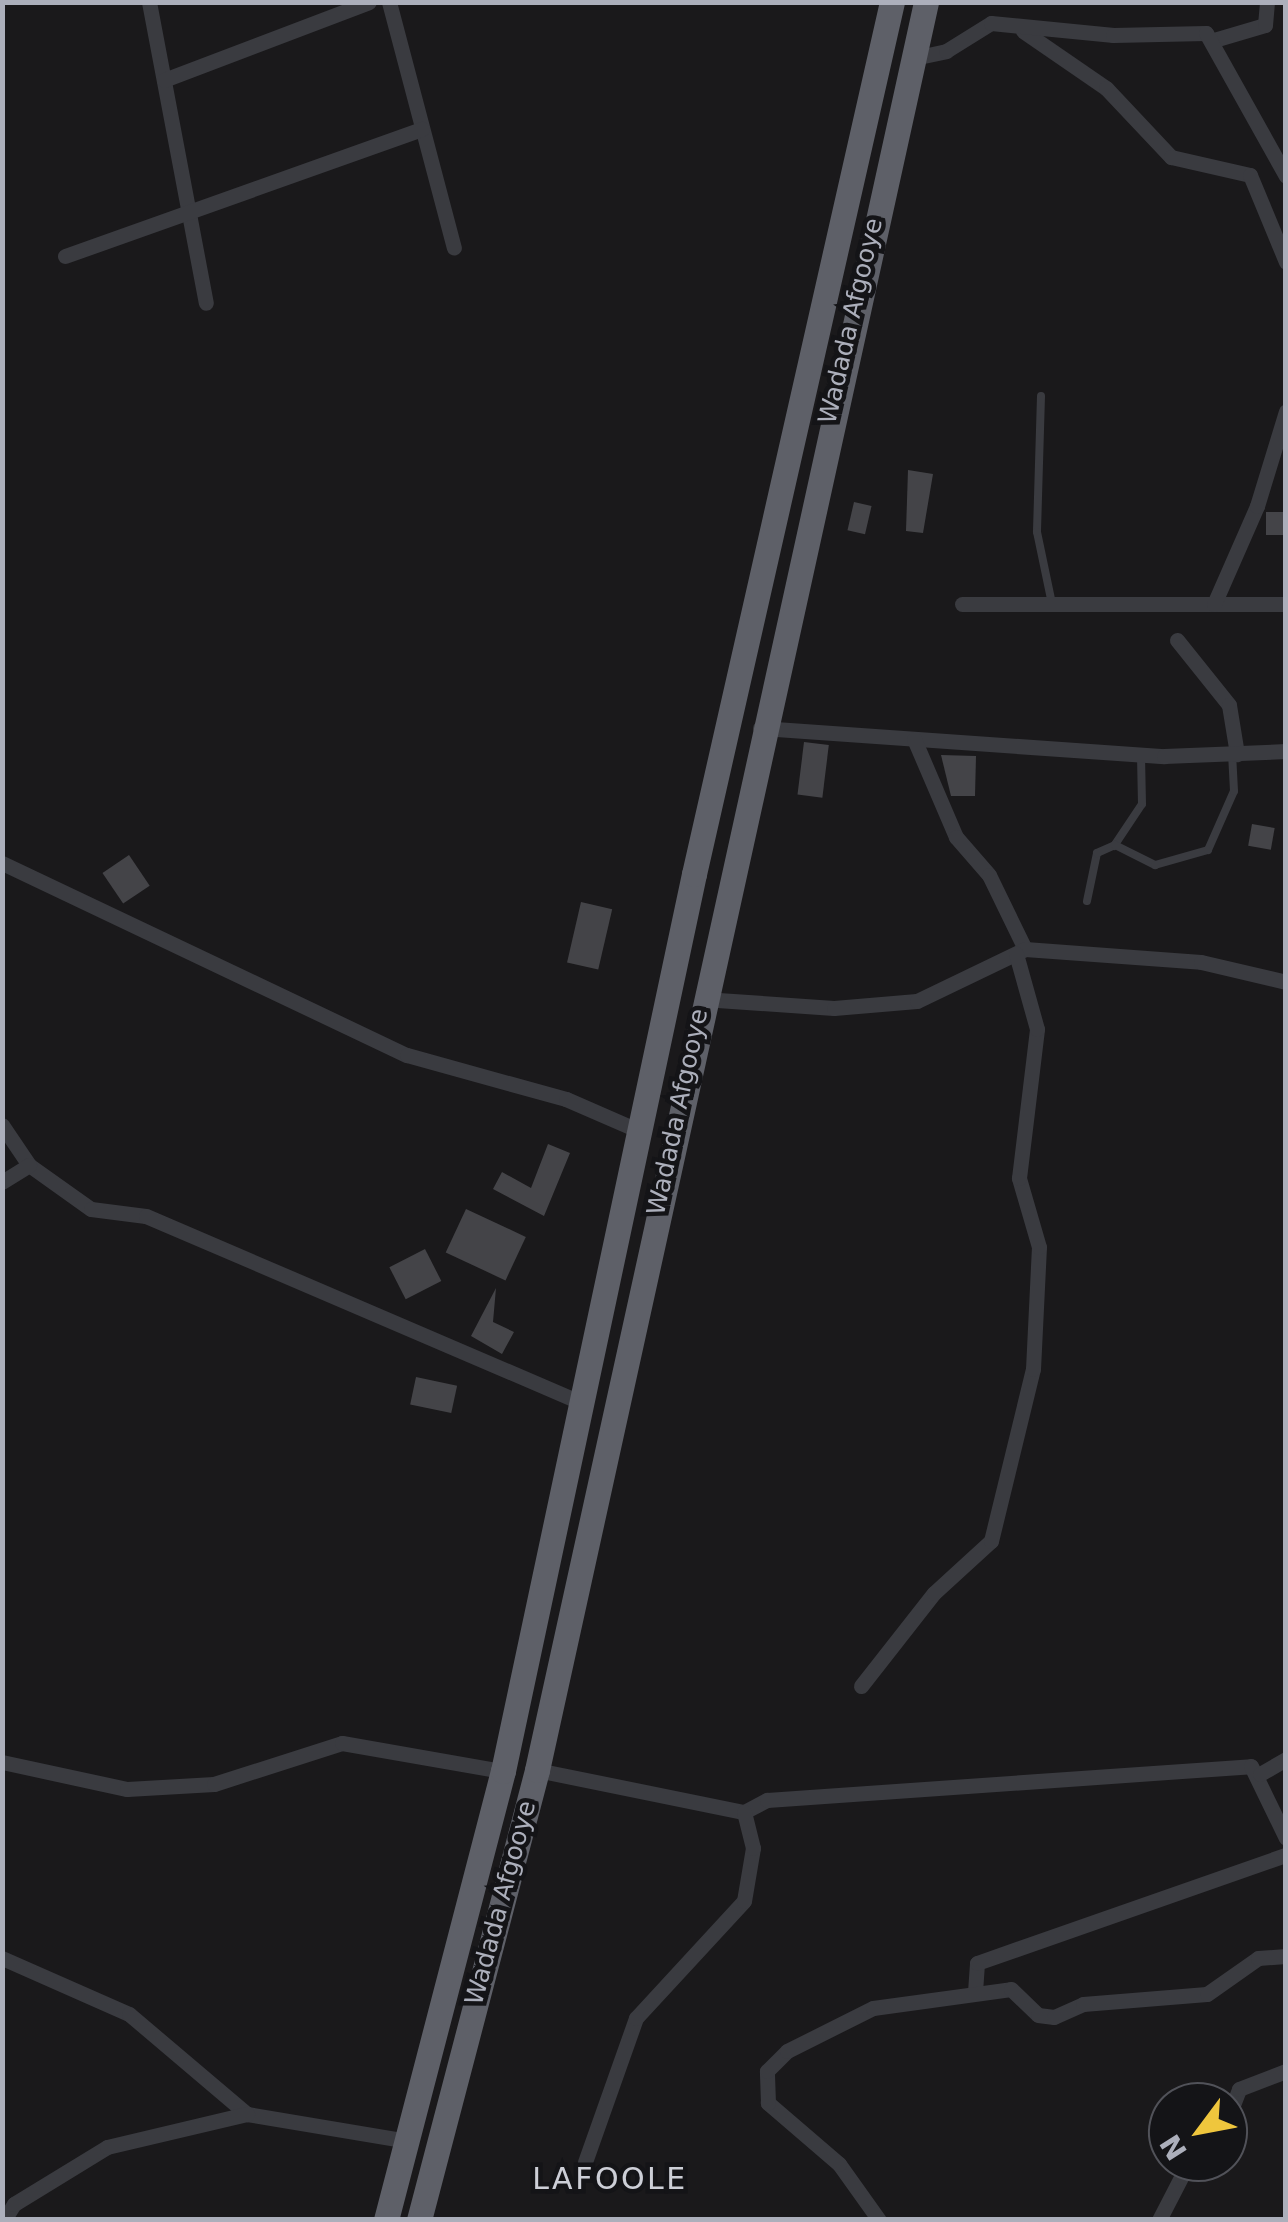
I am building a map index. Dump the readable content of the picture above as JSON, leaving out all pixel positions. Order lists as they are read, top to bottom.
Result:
{
  "streets": {
    "highway": ["Wadada Afgooye"]
  },
  "districts": ["LAFOOLE"],
  "north": "bottom left"
}
